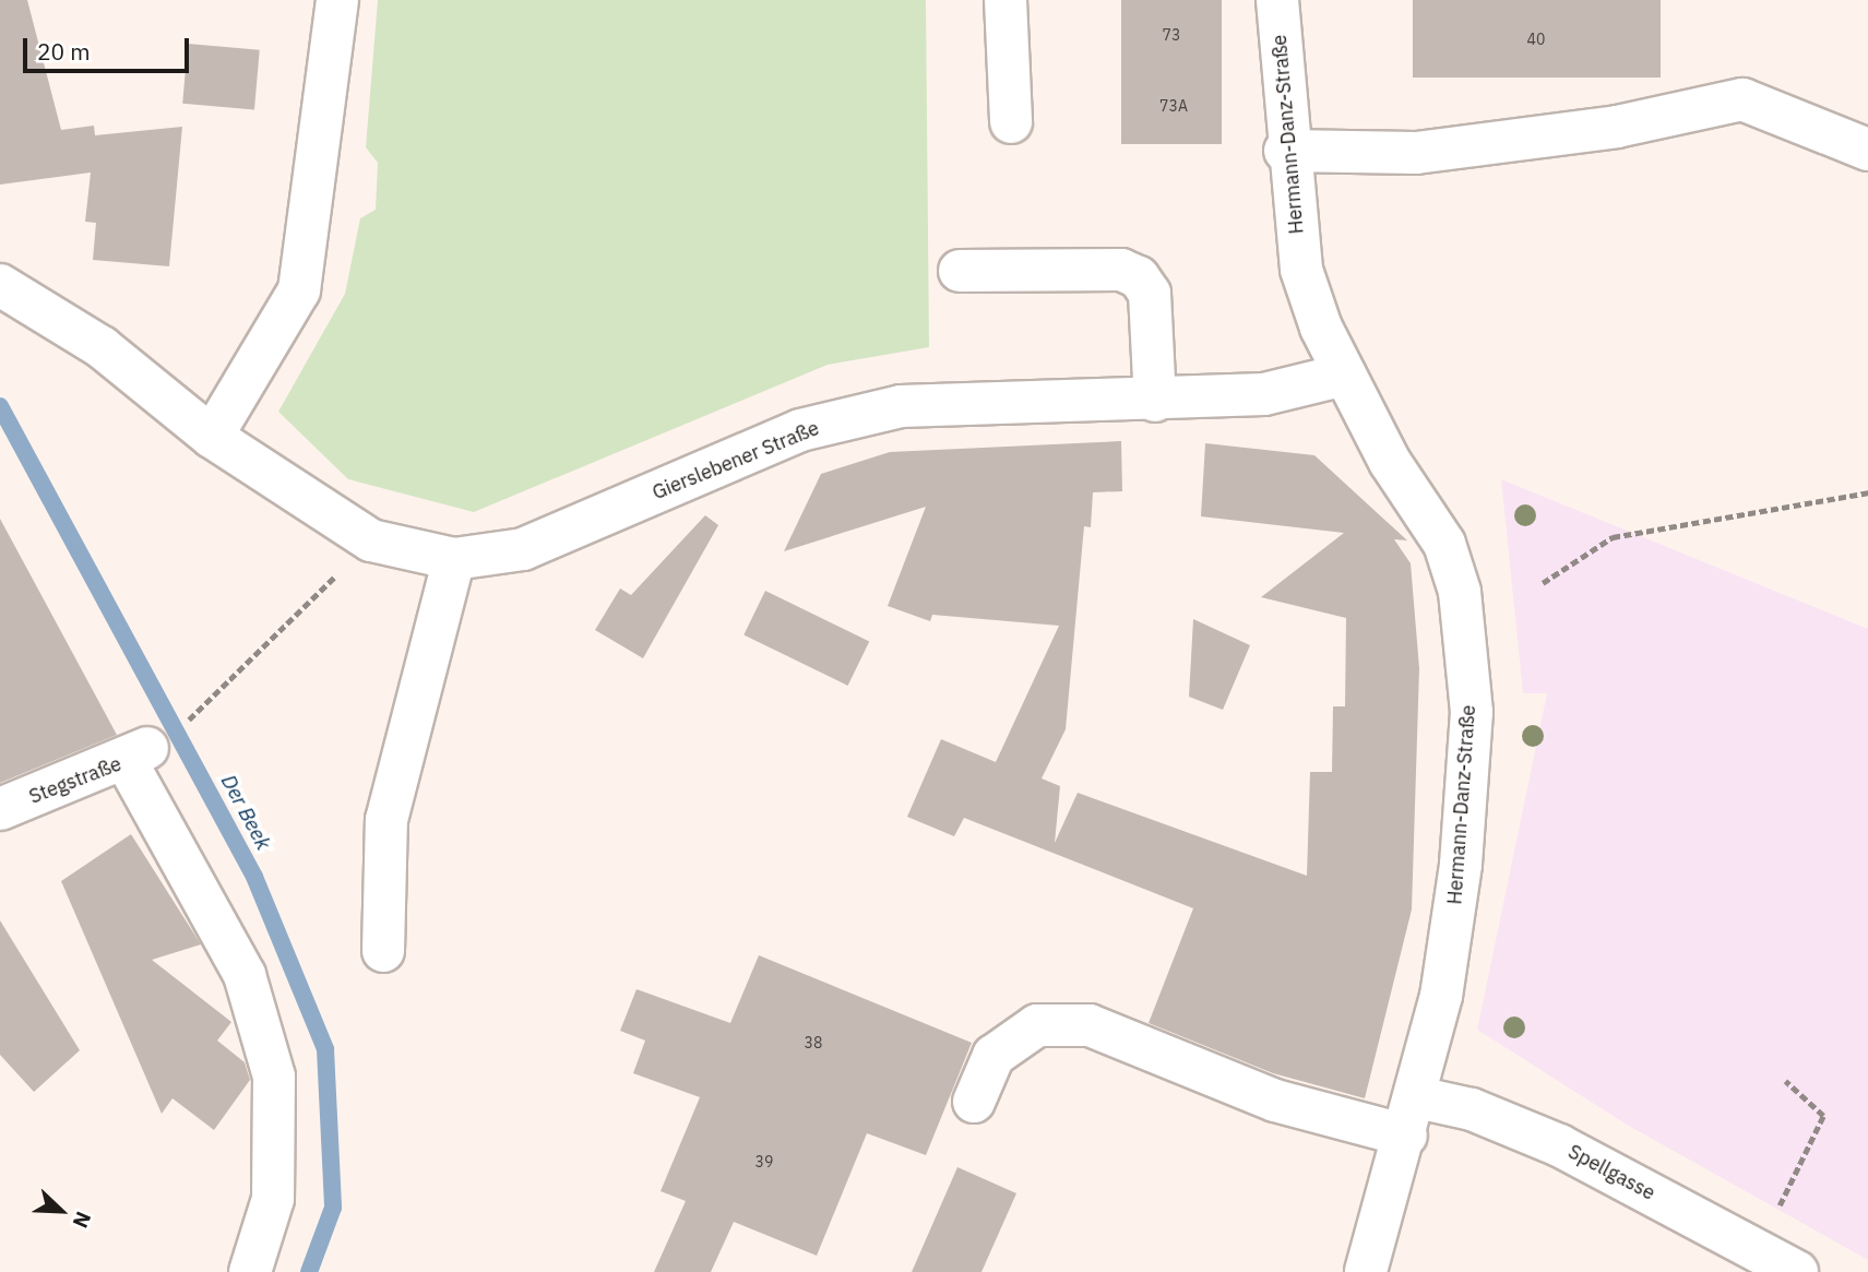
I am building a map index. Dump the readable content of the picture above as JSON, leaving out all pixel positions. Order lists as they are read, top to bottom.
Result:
{
  "streets": {
    "street": [
      "Hermann-Danz-Straße",
      "Gierslebener Straße",
      "Stegstraße",
      "Spellgasse"
    ]
  },
  "crossings": [
    ["Hermann-Danz-Straße", "Gierslebener Straße"],
    ["Hermann-Danz-Straße", "Spellgasse"]
  ],
  "water": ["Der Beek"],
  "house_numbers": [
    "73",
    "40",
    "73A",
    "38",
    "39"
  ],
  "scale_bar": "20 m",
  "north": "bottom right"
}
